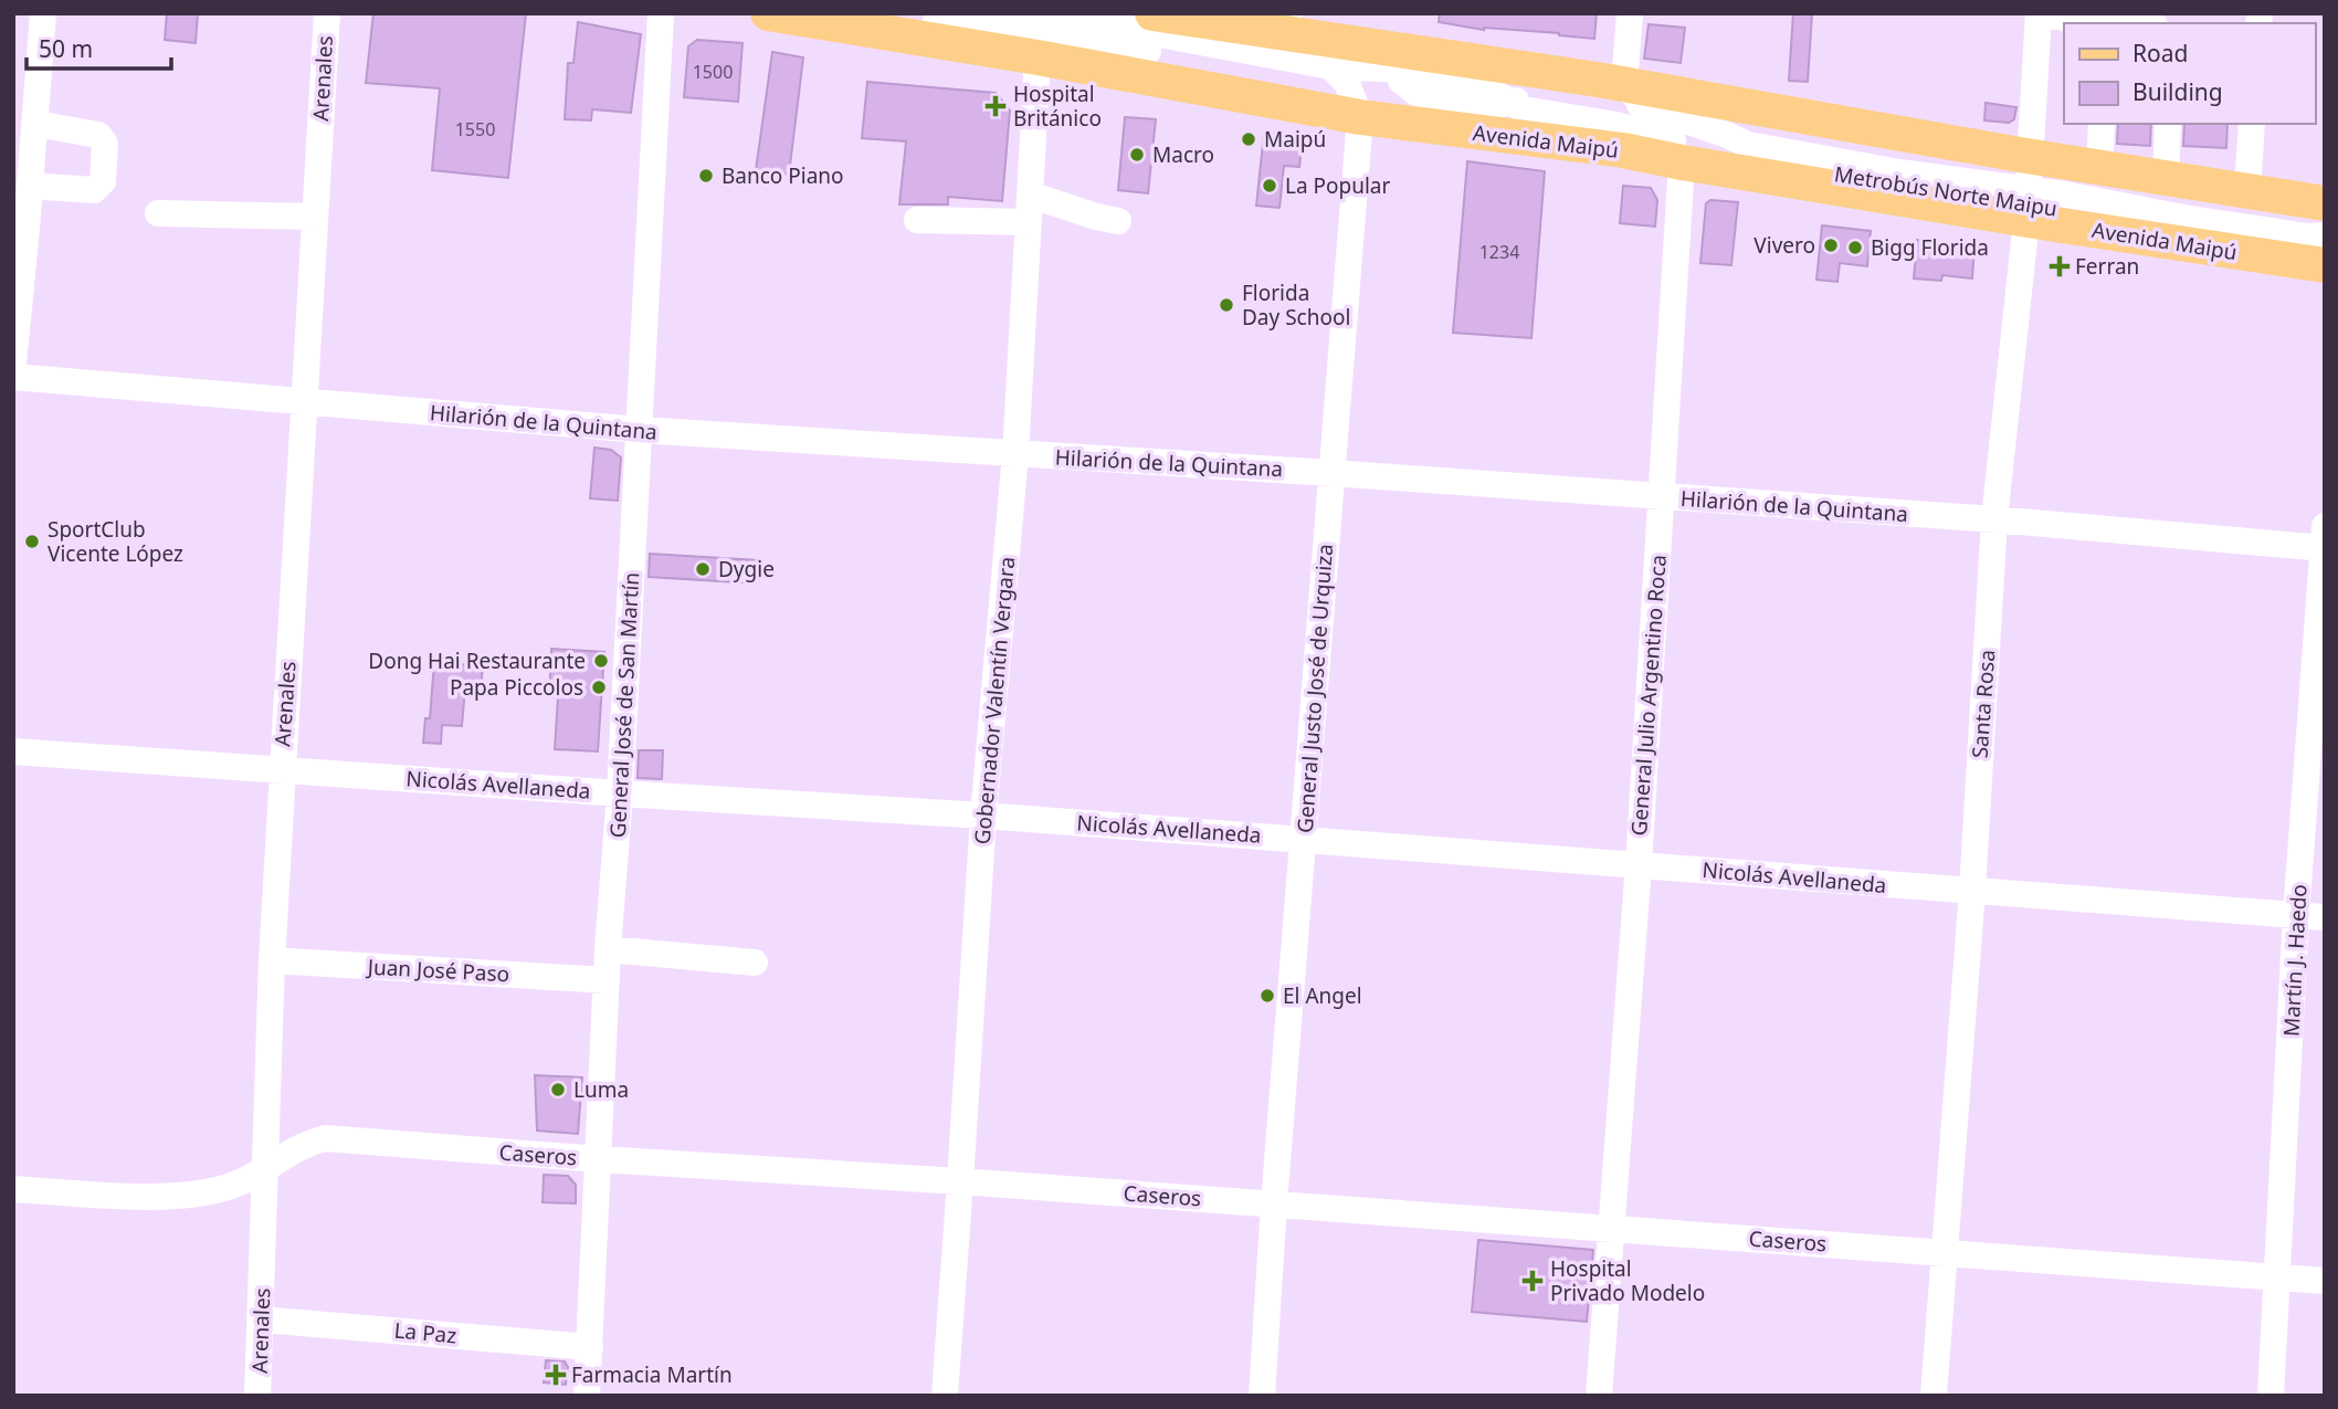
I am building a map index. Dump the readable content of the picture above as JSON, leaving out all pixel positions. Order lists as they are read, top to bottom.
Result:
{
  "streets": {
    "main road": ["Avenida Maipú"],
    "street": [
      "Arenales",
      "Metrobús Norte Maipu",
      "Hilarión de la Quintana",
      "General Justo José de Urquiza",
      "General Julio Argentino Roca",
      "Gobernador Valentín Vergara",
      "Santa Rosa",
      "General José de San Martín",
      "Nicolás Avellaneda",
      "Martín J. Haedo",
      "Juan José Paso",
      "Caseros",
      "La Paz"
    ]
  },
  "crossings": [
    ["Arenales", "Hilarión de la Quintana"],
    ["Arenales", "Nicolás Avellaneda"],
    ["Arenales", "Juan José Paso"],
    ["Arenales", "Caseros"],
    ["Arenales", "La Paz"],
    ["Avenida Maipú", "Metrobús Norte Maipu"],
    ["Avenida Maipú", "General Justo José de Urquiza"],
    ["Avenida Maipú", "General Julio Argentino Roca"],
    ["Avenida Maipú", "Gobernador Valentín Vergara"],
    ["Avenida Maipú", "Santa Rosa"],
    ["Metrobús Norte Maipu", "General Justo José de Urquiza"],
    ["Metrobús Norte Maipu", "General Julio Argentino Roca"],
    ["Metrobús Norte Maipu", "Gobernador Valentín Vergara"],
    ["Metrobús Norte Maipu", "Santa Rosa"],
    ["Hilarión de la Quintana", "General Justo José de Urquiza"],
    ["Hilarión de la Quintana", "General Julio Argentino Roca"],
    ["Hilarión de la Quintana", "Gobernador Valentín Vergara"],
    ["Hilarión de la Quintana", "Santa Rosa"],
    ["Hilarión de la Quintana", "General José de San Martín"],
    ["Hilarión de la Quintana", "Martín J. Haedo"],
    ["General Justo José de Urquiza", "Nicolás Avellaneda"],
    ["General Justo José de Urquiza", "Caseros"],
    ["General Julio Argentino Roca", "Nicolás Avellaneda"],
    ["General Julio Argentino Roca", "Caseros"],
    ["Gobernador Valentín Vergara", "Nicolás Avellaneda"],
    ["Gobernador Valentín Vergara", "Caseros"],
    ["Santa Rosa", "Nicolás Avellaneda"],
    ["Santa Rosa", "Caseros"],
    ["General José de San Martín", "Nicolás Avellaneda"],
    ["General José de San Martín", "Juan José Paso"],
    ["General José de San Martín", "Caseros"],
    ["General José de San Martín", "La Paz"],
    ["Nicolás Avellaneda", "Martín J. Haedo"],
    ["Martín J. Haedo", "Caseros"]
  ],
  "places": {
    "health": [
      "Hospital Británico",
      "Ferran",
      "Hospital Privado Modelo",
      "Farmacia Martín"
    ],
    "other": [
      "Maipú",
      "Macro",
      "Banco Piano",
      "La Popular",
      "Vivero",
      "Bigg Florida",
      "Florida Day School",
      "SportClub Vicente López",
      "Dygie",
      "Dong Hai Restaurante",
      "Papa Piccolos",
      "El Angel",
      "Luma"
    ]
  },
  "house_numbers": ["1500", "1550", "1234"],
  "legend": ["Road", "Building"],
  "scale_bar": "50 m"
}
